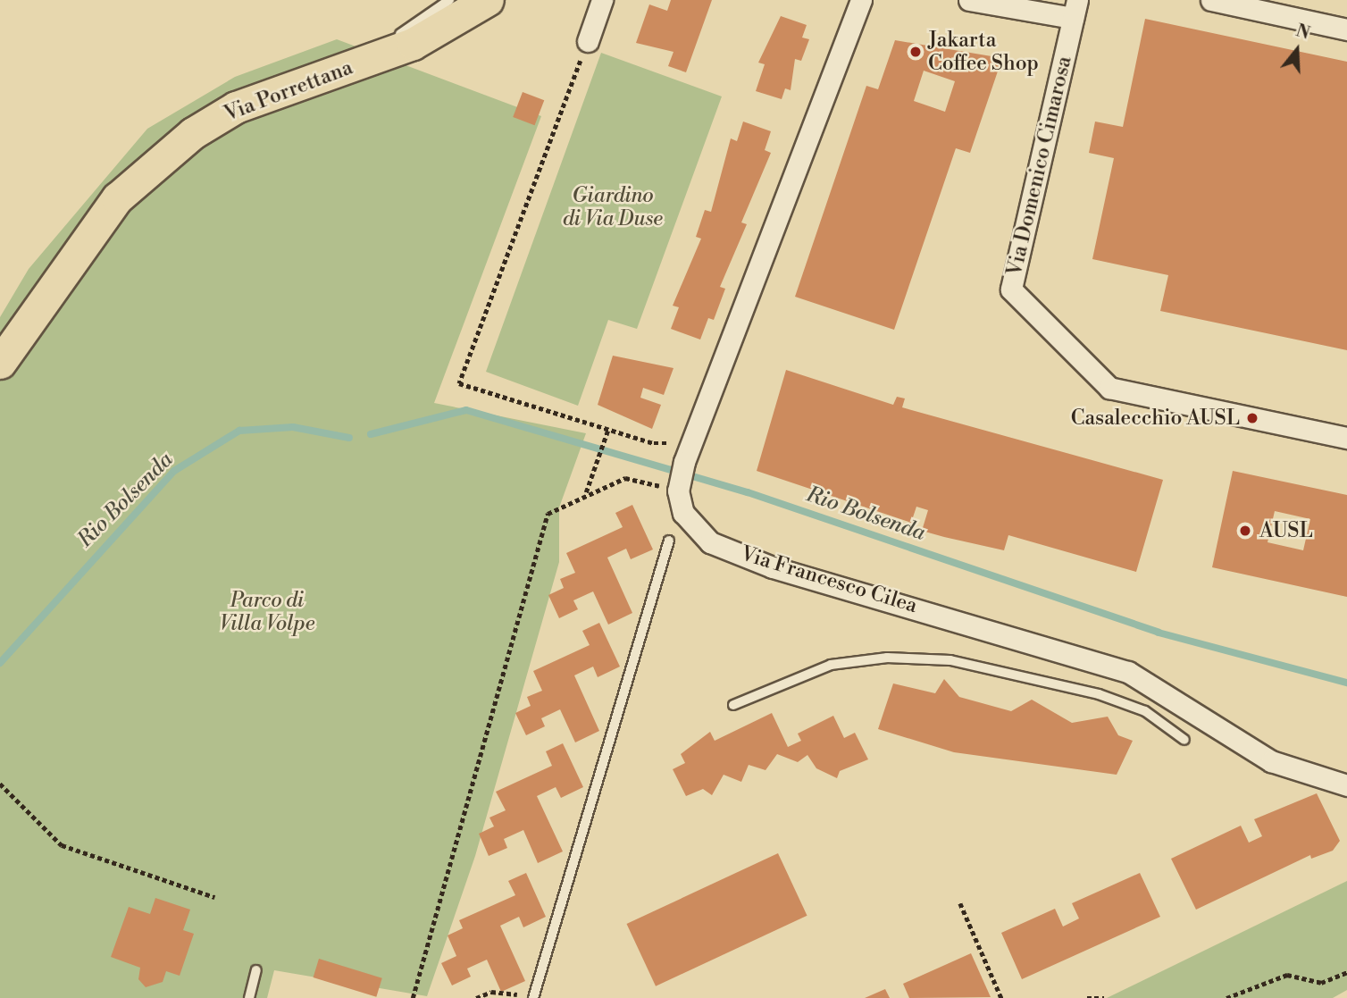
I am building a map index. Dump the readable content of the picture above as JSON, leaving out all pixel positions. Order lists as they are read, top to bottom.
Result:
{
  "streets": {
    "main road": ["Via Porrettana"],
    "street": ["Via Domenico Cimarosa", "Via Francesco Cilea"]
  },
  "water": ["Rio Bolsenda"],
  "parks": ["Giardino di Via Duse", "Parco di Villa Volpe"],
  "places": ["Jakarta Coffee Shop", "Casalecchio AUSL", "AUSL"],
  "north": "top"
}
